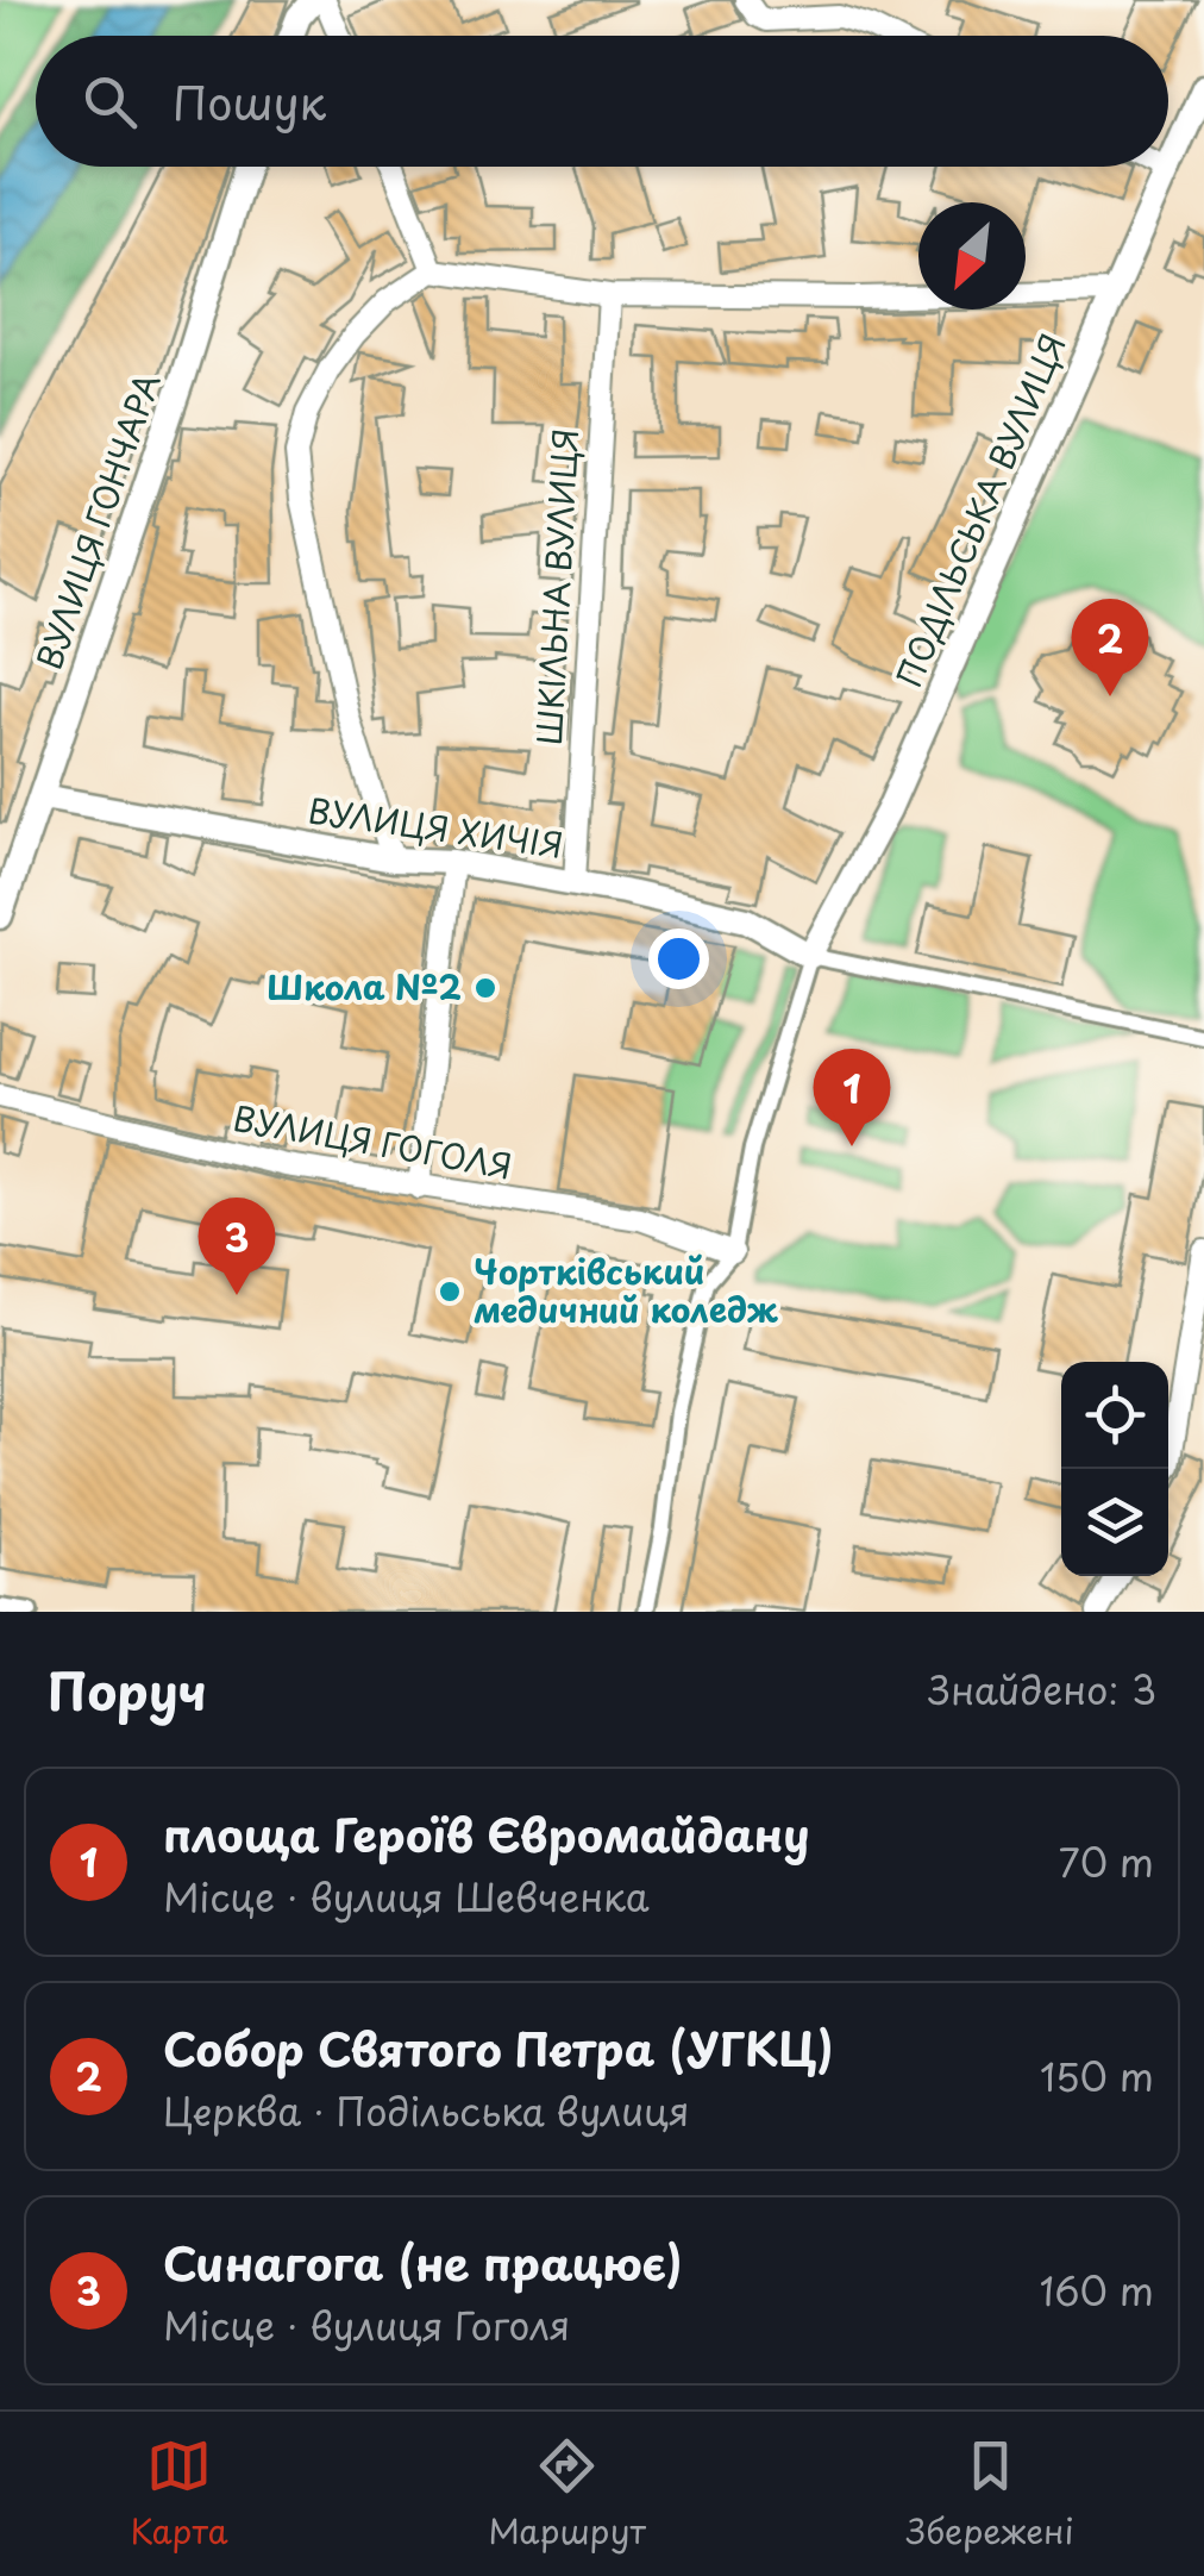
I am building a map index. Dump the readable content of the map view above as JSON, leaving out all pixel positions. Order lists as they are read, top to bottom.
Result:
{
  "streets": {
    "street": [
      "ПОДІЛЬСЬКА ВУЛИЦЯ",
      "ВУЛИЦЯ ГОНЧАРА",
      "ШКІЛЬНА ВУЛИЦЯ",
      "ВУЛИЦЯ ХИЧІЯ",
      "ВУЛИЦЯ ГОГОЛЯ"
    ]
  },
  "crossings": [
    ["ПОДІЛЬСЬКА ВУЛИЦЯ", "ВУЛИЦЯ ХИЧІЯ"],
    ["ВУЛИЦЯ ГОНЧАРА", "ВУЛИЦЯ ХИЧІЯ"],
    ["ШКІЛЬНА ВУЛИЦЯ", "ВУЛИЦЯ ХИЧІЯ"]
  ],
  "places": ["Школа №2", "Чортківський медичний коледж"],
  "north": "bottom left",
  "page": {
    "search": "Пошук",
    "pins": ["2", "1", "3"],
    "heading": ["Поруч", "Знайдено: 3"],
    "list": [
      {
        "mark": "1",
        "name": "площа Героїв Євромайдану",
        "note": "Місце · вулиця Шевченка",
        "value": "70 m"
      },
      {
        "mark": "2",
        "name": "Собор Святого Петра (УГКЦ)",
        "note": "Церква · Подільська вулиця",
        "value": "150 m"
      },
      {
        "mark": "3",
        "name": "Синагога (не працює)",
        "note": "Місце · вулиця Гоголя",
        "value": "160 m"
      }
    ],
    "nav": ["Карта", "Маршрут", "Збережені"]
  }
}
